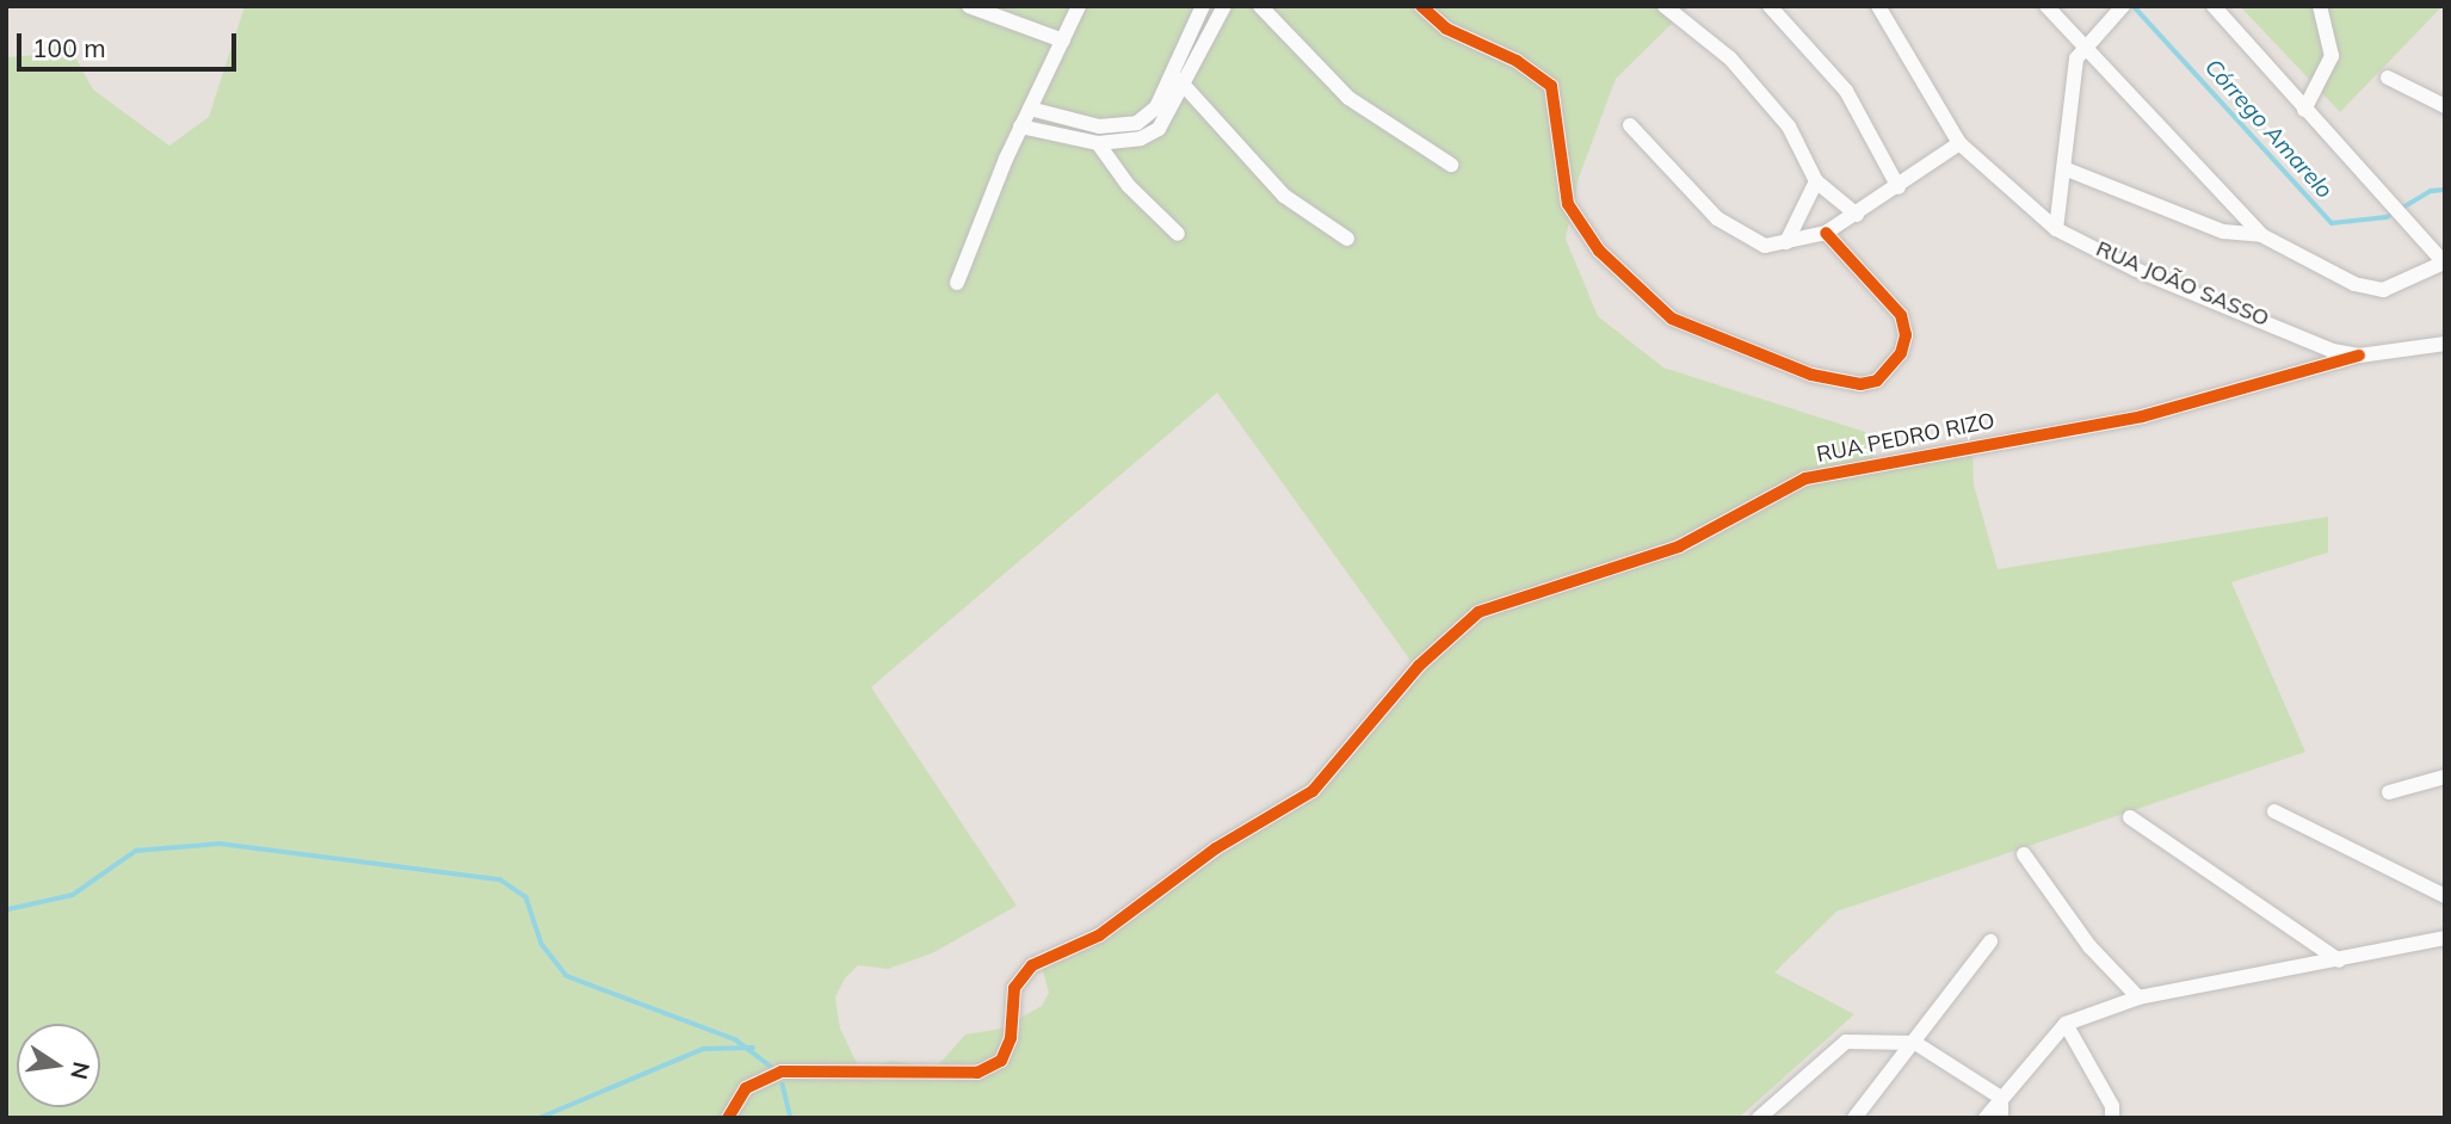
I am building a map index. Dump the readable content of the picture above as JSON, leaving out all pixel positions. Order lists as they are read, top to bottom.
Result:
{
  "streets": {
    "street": ["RUA JOÃO SASSO", "RUA PEDRO RIZO"]
  },
  "crossings": [
    ["RUA JOÃO SASSO", "RUA PEDRO RIZO"]
  ],
  "water": ["Córrego Amarelo"],
  "scale_bar": "100 m",
  "north": "right"
}
